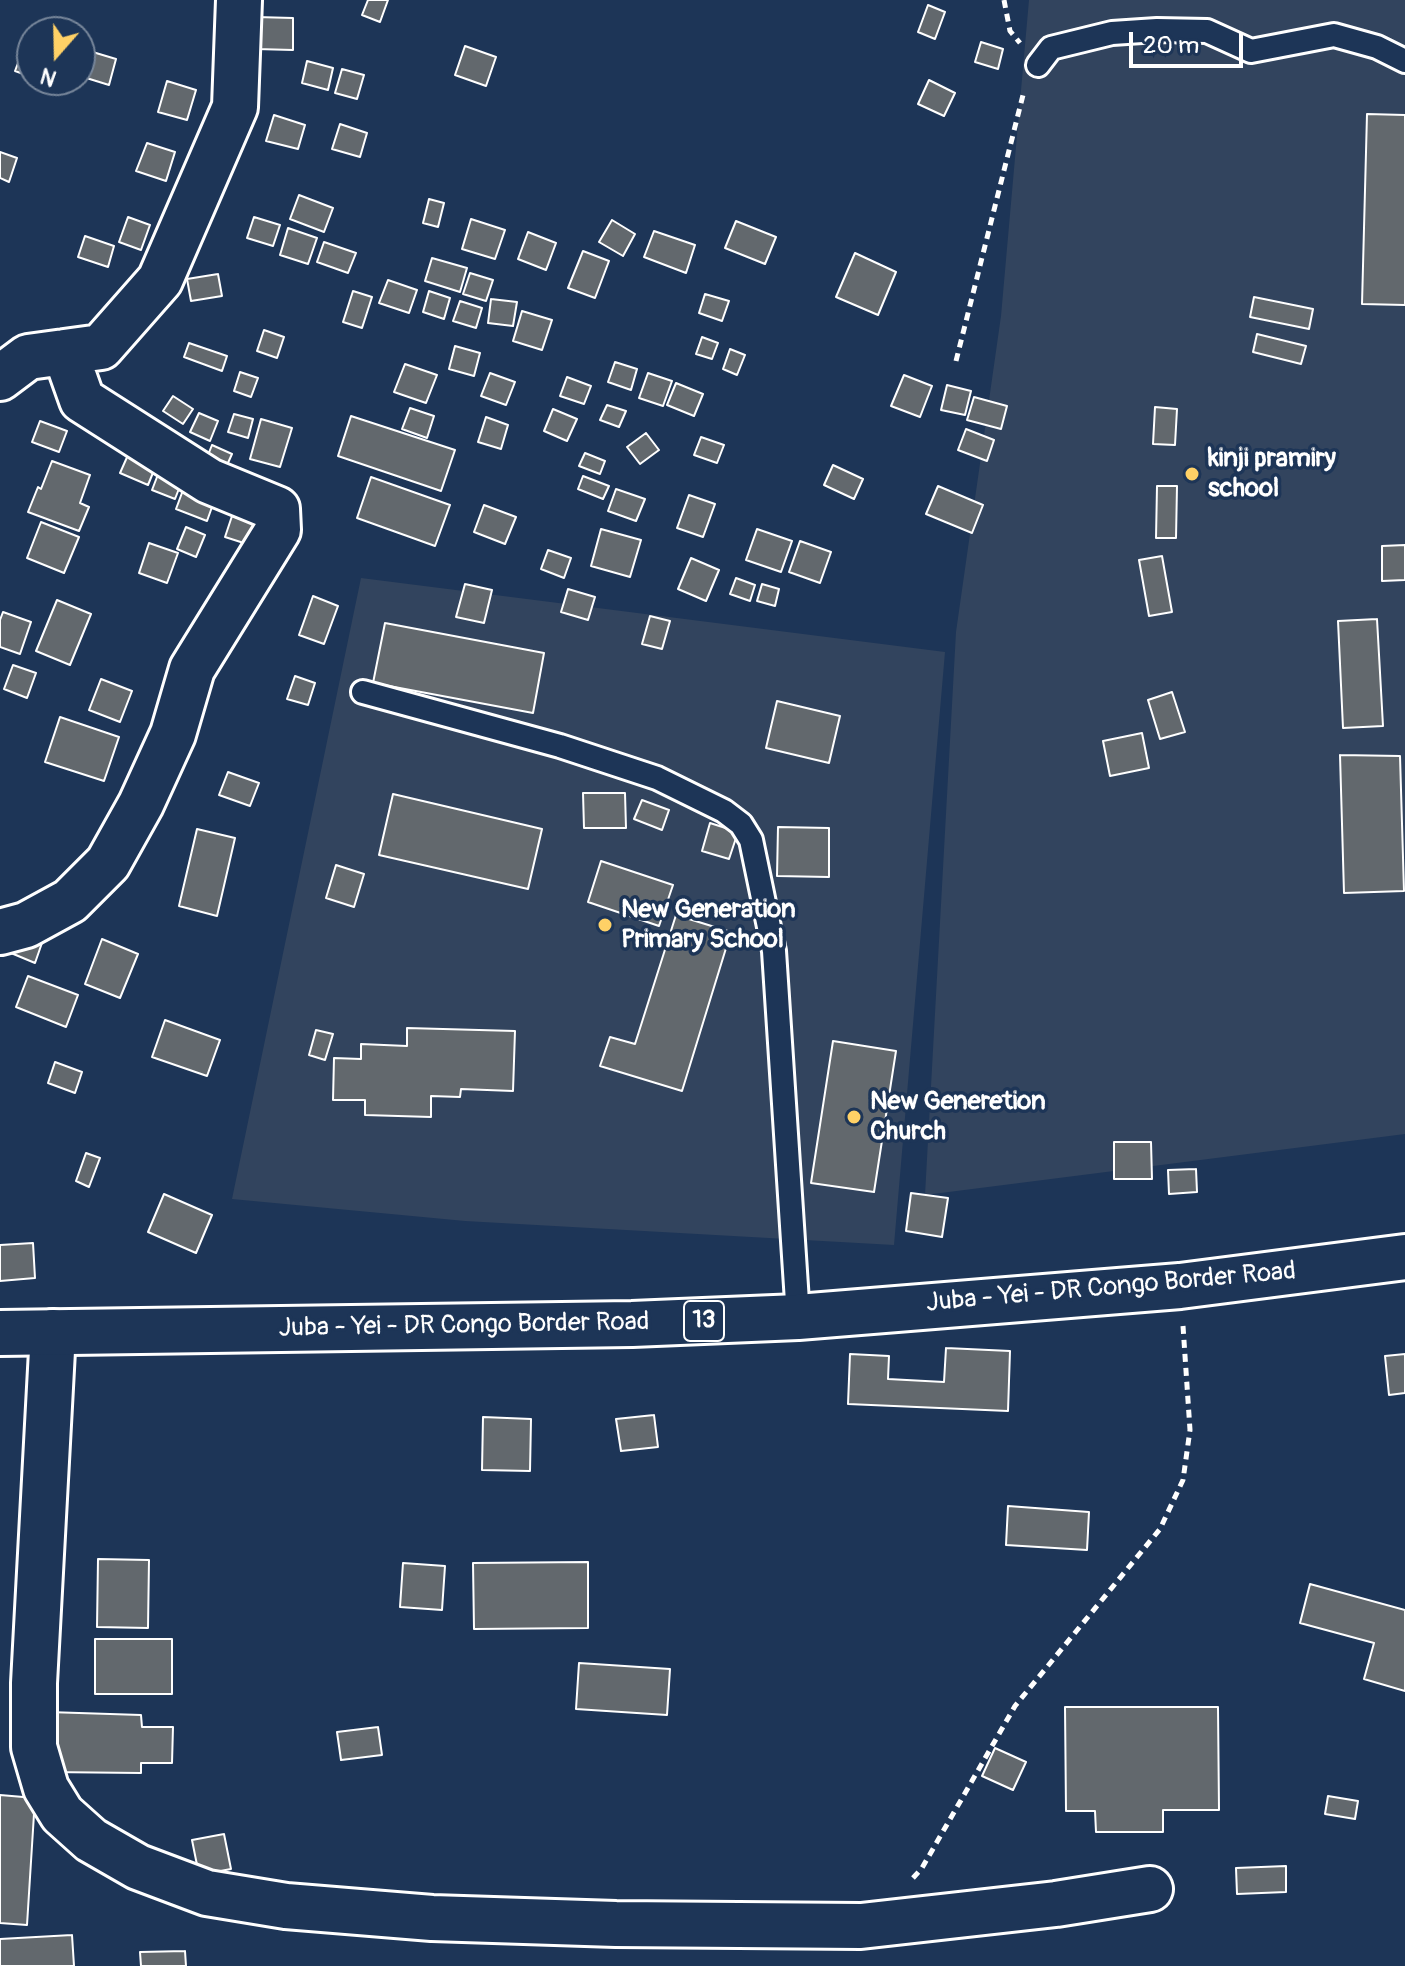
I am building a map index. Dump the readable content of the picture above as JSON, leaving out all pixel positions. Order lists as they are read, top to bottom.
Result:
{
  "streets": {
    "street": ["Juba - Yei - DR Congo Border Road", "13"]
  },
  "places": ["kinji pramiry school", "New Generation Primary School", "New Generetion Church"],
  "scale_bar": "20 m",
  "north": "bottom"
}
